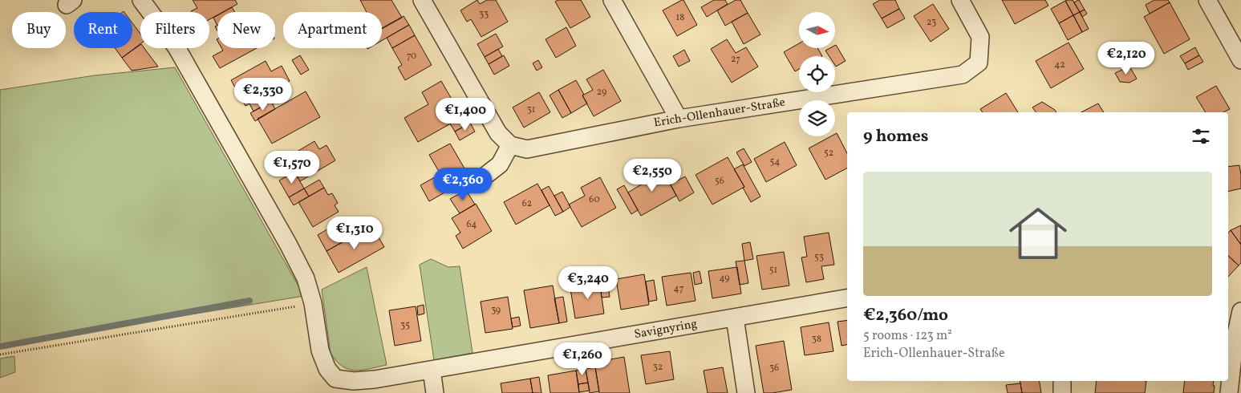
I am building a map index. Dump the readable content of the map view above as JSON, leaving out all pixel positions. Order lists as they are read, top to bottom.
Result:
{
  "streets": {
    "street": ["Erich-Ollenhauer-Straße", "Savignyring"]
  },
  "house_numbers": [
    "33",
    "18",
    "23",
    "70",
    "27",
    "42",
    "29",
    "31",
    "52",
    "54",
    "56",
    "60",
    "62",
    "64",
    "53",
    "51",
    "49",
    "47",
    "39",
    "35",
    "38",
    "32",
    "36"
  ],
  "north": "right",
  "page": {
    "chip": [
      "Buy",
      "Rent",
      "Filters",
      "New",
      "Apartment"
    ],
    "price": [
      "€2,120",
      "€2,330",
      "€1,400",
      "€1,570",
      "€2,550",
      "€2,360",
      "€1,310",
      "€3,240",
      "€1,260"
    ],
    "heading": "9 homes",
    "list": [
      {
        "name": "€2,360/mo",
        "note": "5 rooms · 123 m² · Erich-Ollenhauer-Straße"
      }
    ]
  }
}
